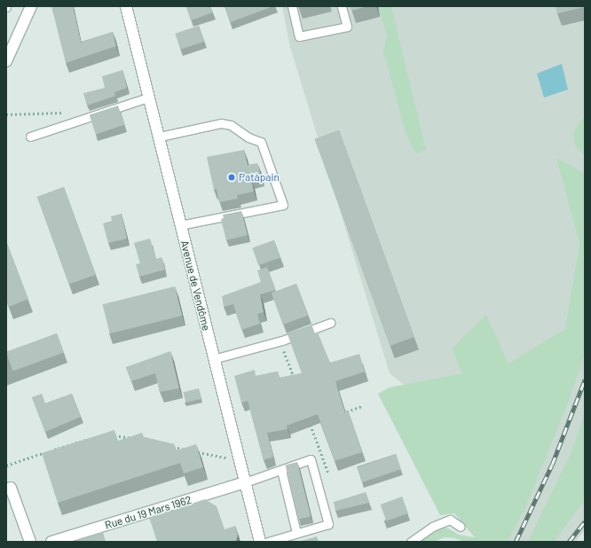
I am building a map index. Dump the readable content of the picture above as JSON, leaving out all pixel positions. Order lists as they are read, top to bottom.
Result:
{
  "streets": {
    "main road": ["Avenue de Vendôme", "Rue du 19 Mars 1962"]
  },
  "crossings": [
    ["Avenue de Vendôme", "Rue du 19 Mars 1962"]
  ],
  "places": ["Patàpain"]
}
